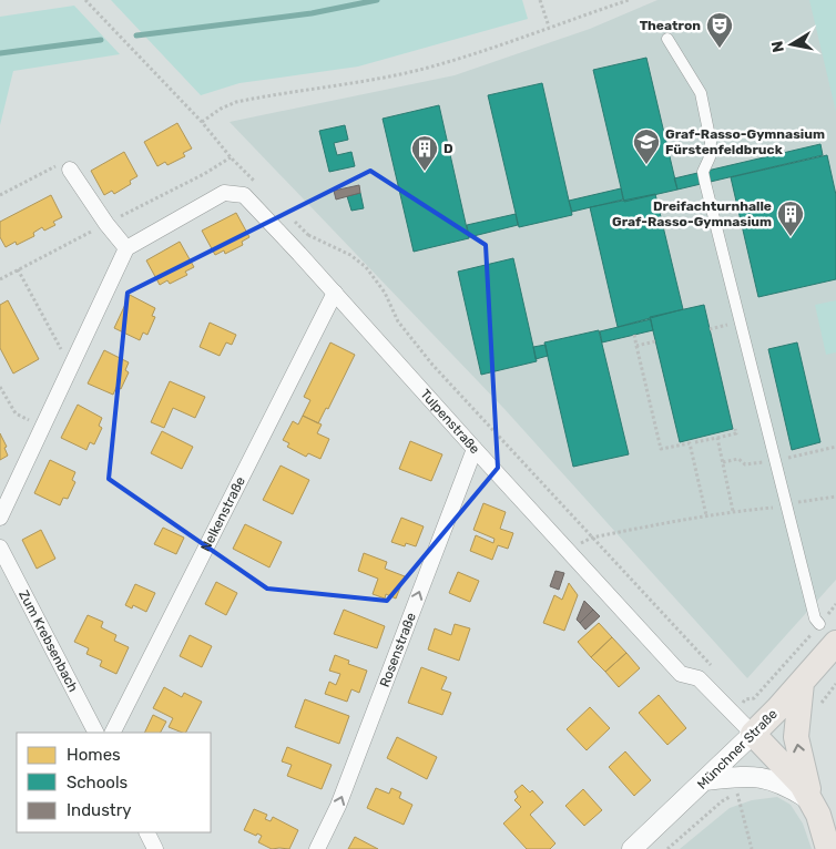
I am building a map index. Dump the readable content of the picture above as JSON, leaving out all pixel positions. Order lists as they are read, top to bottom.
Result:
{
  "streets": {
    "main road": ["Münchner Straße"],
    "street": [
      "Tulpenstraße",
      "Nelkenstraße",
      "Zum Krebsenbach",
      "Rosenstraße"
    ]
  },
  "crossings": [
    ["Tulpenstraße", "Nelkenstraße"],
    ["Tulpenstraße", "Rosenstraße"],
    ["Tulpenstraße", "Münchner Straße"]
  ],
  "one_way": ["Rosenstraße"],
  "places": {
    "theatre": ["Theatron"],
    "school or university": ["Graf-Rasso-Gymnasium Fürstenfeldbruck"],
    "building": ["D", "Dreifachturnhalle Graf-Rasso-Gymnasium"]
  },
  "legend": ["Homes", "Schools", "Industry"],
  "north": "left"
}
